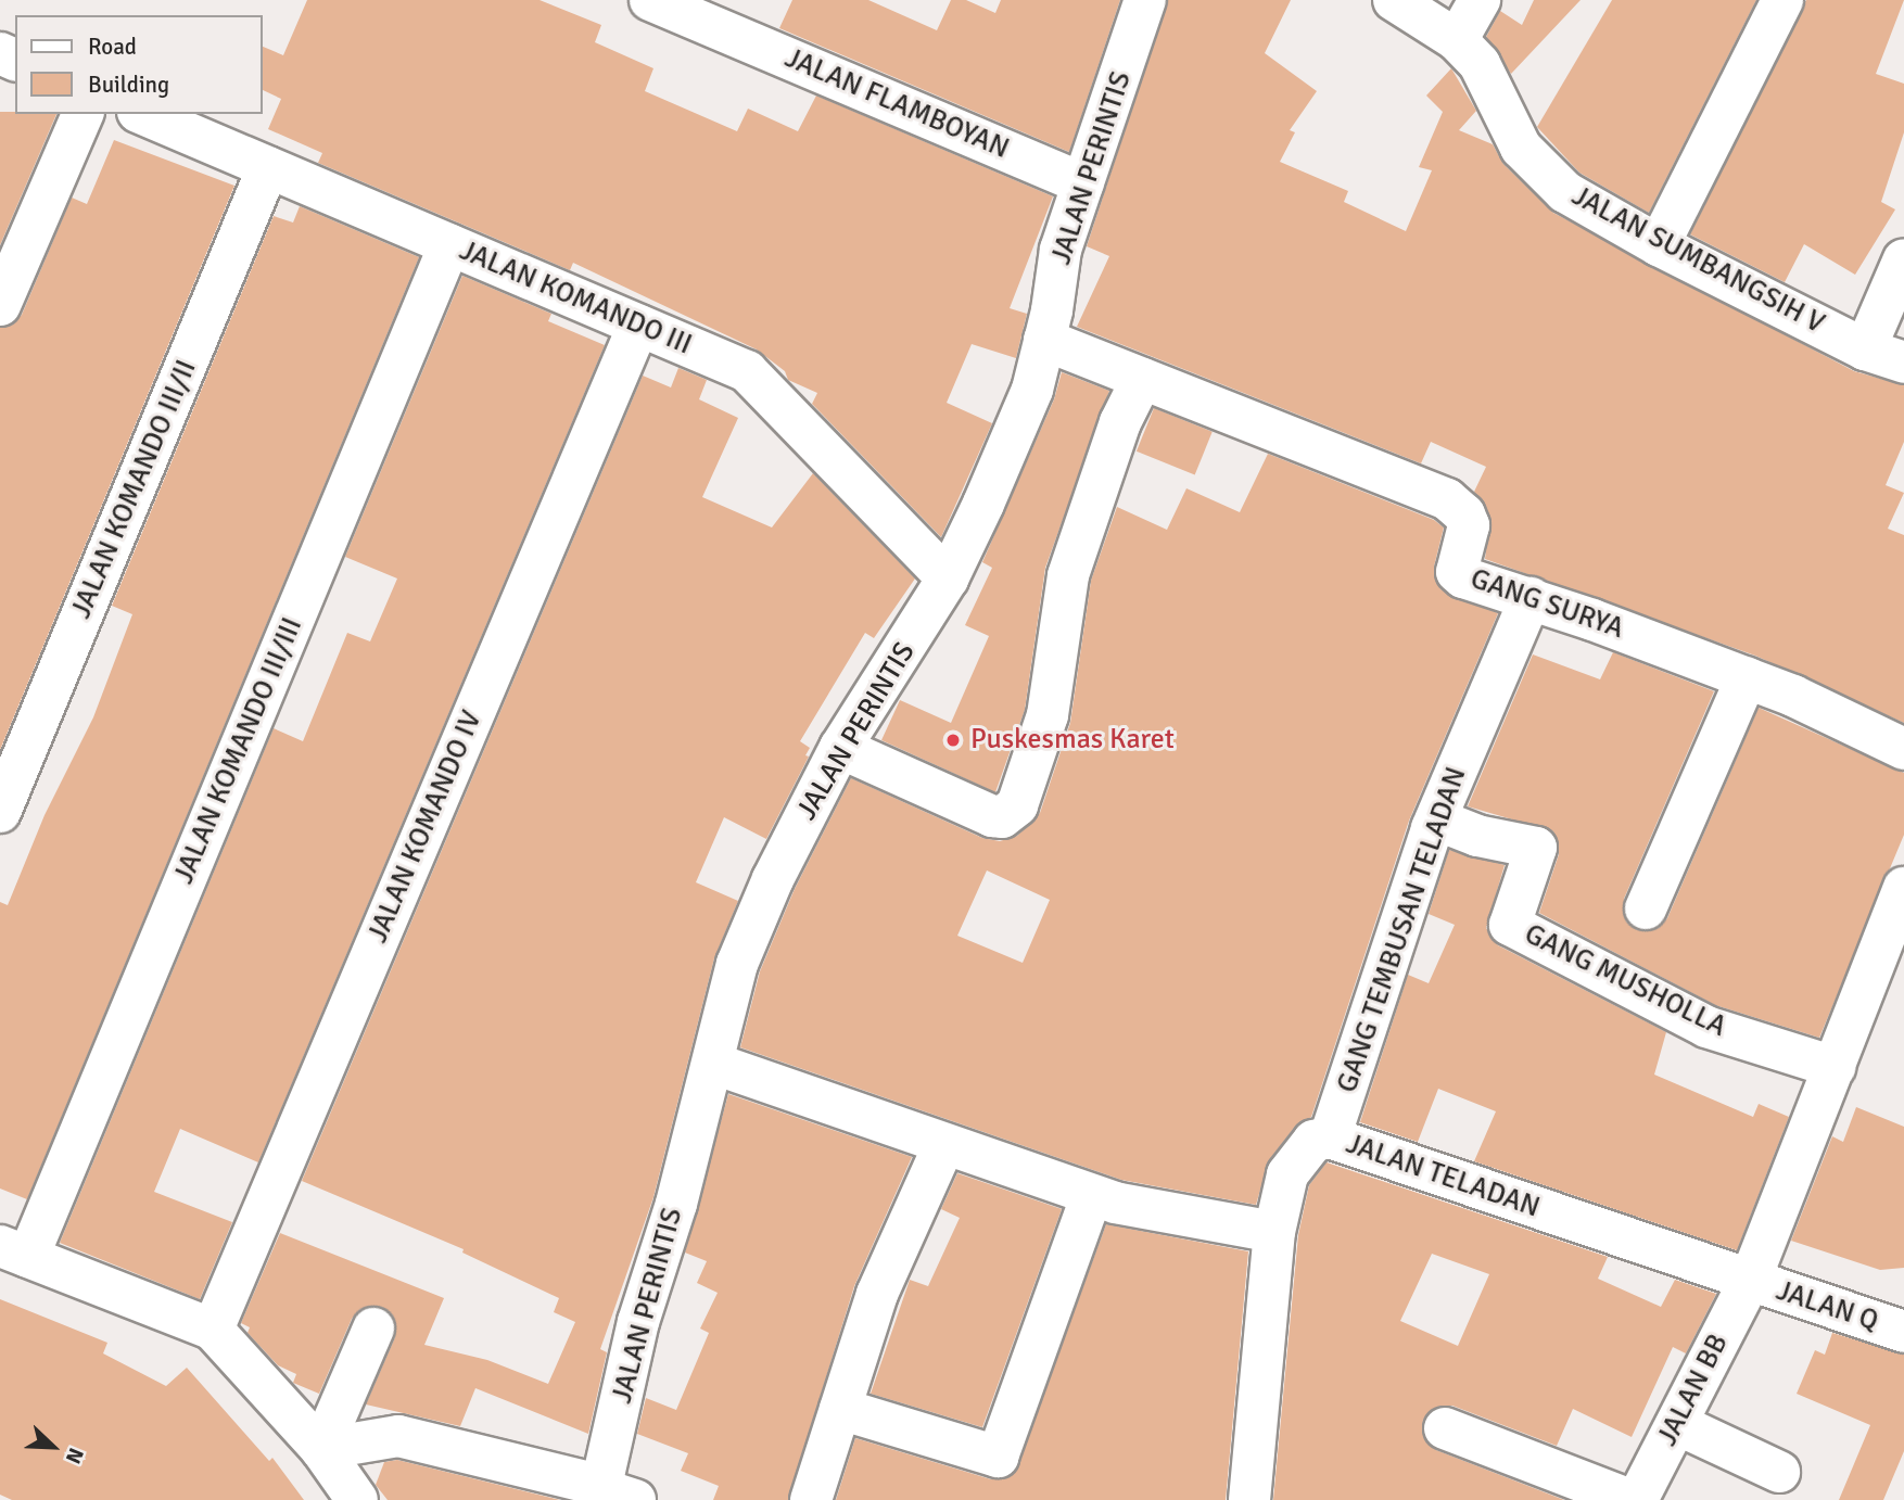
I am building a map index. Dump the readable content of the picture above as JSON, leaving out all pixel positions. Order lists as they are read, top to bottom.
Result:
{
  "streets": {
    "street": [
      "JALAN FLAMBOYAN",
      "JALAN PERINTIS",
      "JALAN SUMBANGSIH V",
      "JALAN KOMANDO III",
      "JALAN KOMANDO III/II",
      "GANG SURYA",
      "JALAN KOMANDO III/III",
      "JALAN KOMANDO IV",
      "GANG TEMBUSAN TELADAN",
      "GANG MUSHOLLA",
      "JALAN TELADAN",
      "JALAN Q",
      "JALAN BB"
    ]
  },
  "crossings": [
    ["JALAN FLAMBOYAN", "JALAN PERINTIS"],
    ["JALAN PERINTIS", "JALAN KOMANDO III"],
    ["JALAN PERINTIS", "GANG SURYA"],
    ["JALAN KOMANDO III", "JALAN KOMANDO III/II"],
    ["JALAN KOMANDO III", "JALAN KOMANDO III/III"],
    ["JALAN KOMANDO III", "JALAN KOMANDO IV"],
    ["GANG SURYA", "GANG TEMBUSAN TELADAN"],
    ["GANG TEMBUSAN TELADAN", "GANG MUSHOLLA"],
    ["GANG TEMBUSAN TELADAN", "JALAN TELADAN"],
    ["GANG MUSHOLLA", "JALAN BB"],
    ["JALAN TELADAN", "JALAN Q"],
    ["JALAN TELADAN", "JALAN BB"],
    ["JALAN Q", "JALAN BB"]
  ],
  "places": ["Puskesmas Karet"],
  "legend": ["Road", "Building"],
  "north": "bottom right"
}
